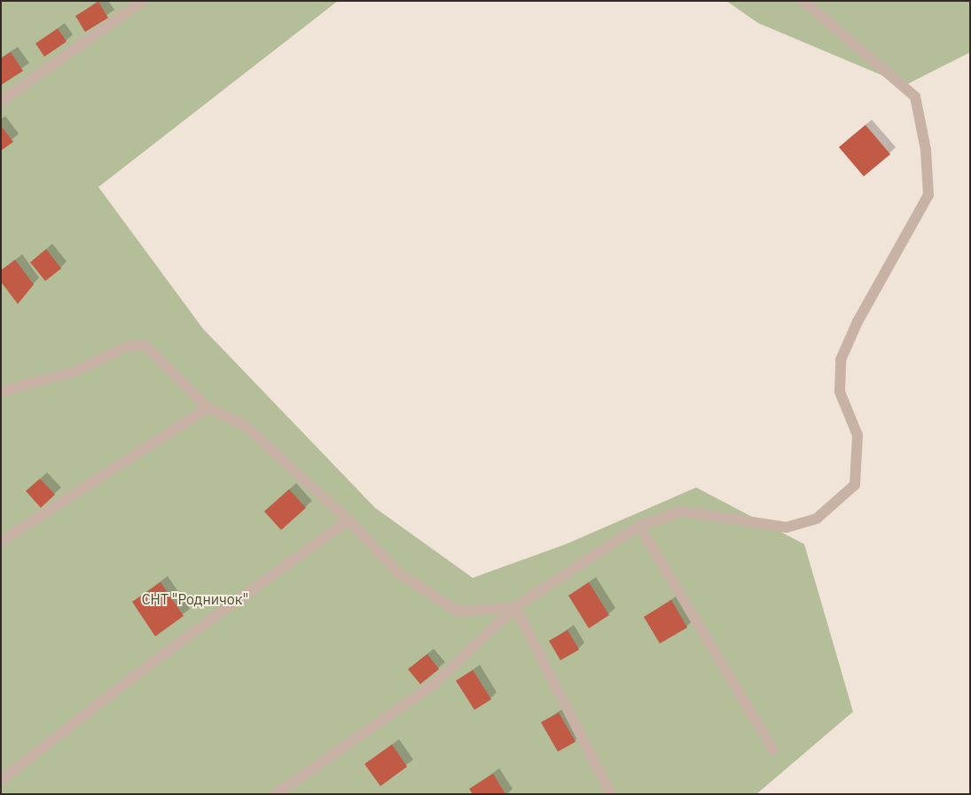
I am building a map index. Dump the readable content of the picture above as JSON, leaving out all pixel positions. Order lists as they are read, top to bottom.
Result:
{
  "parks": ["СНТ \"Родничок\""]
}
